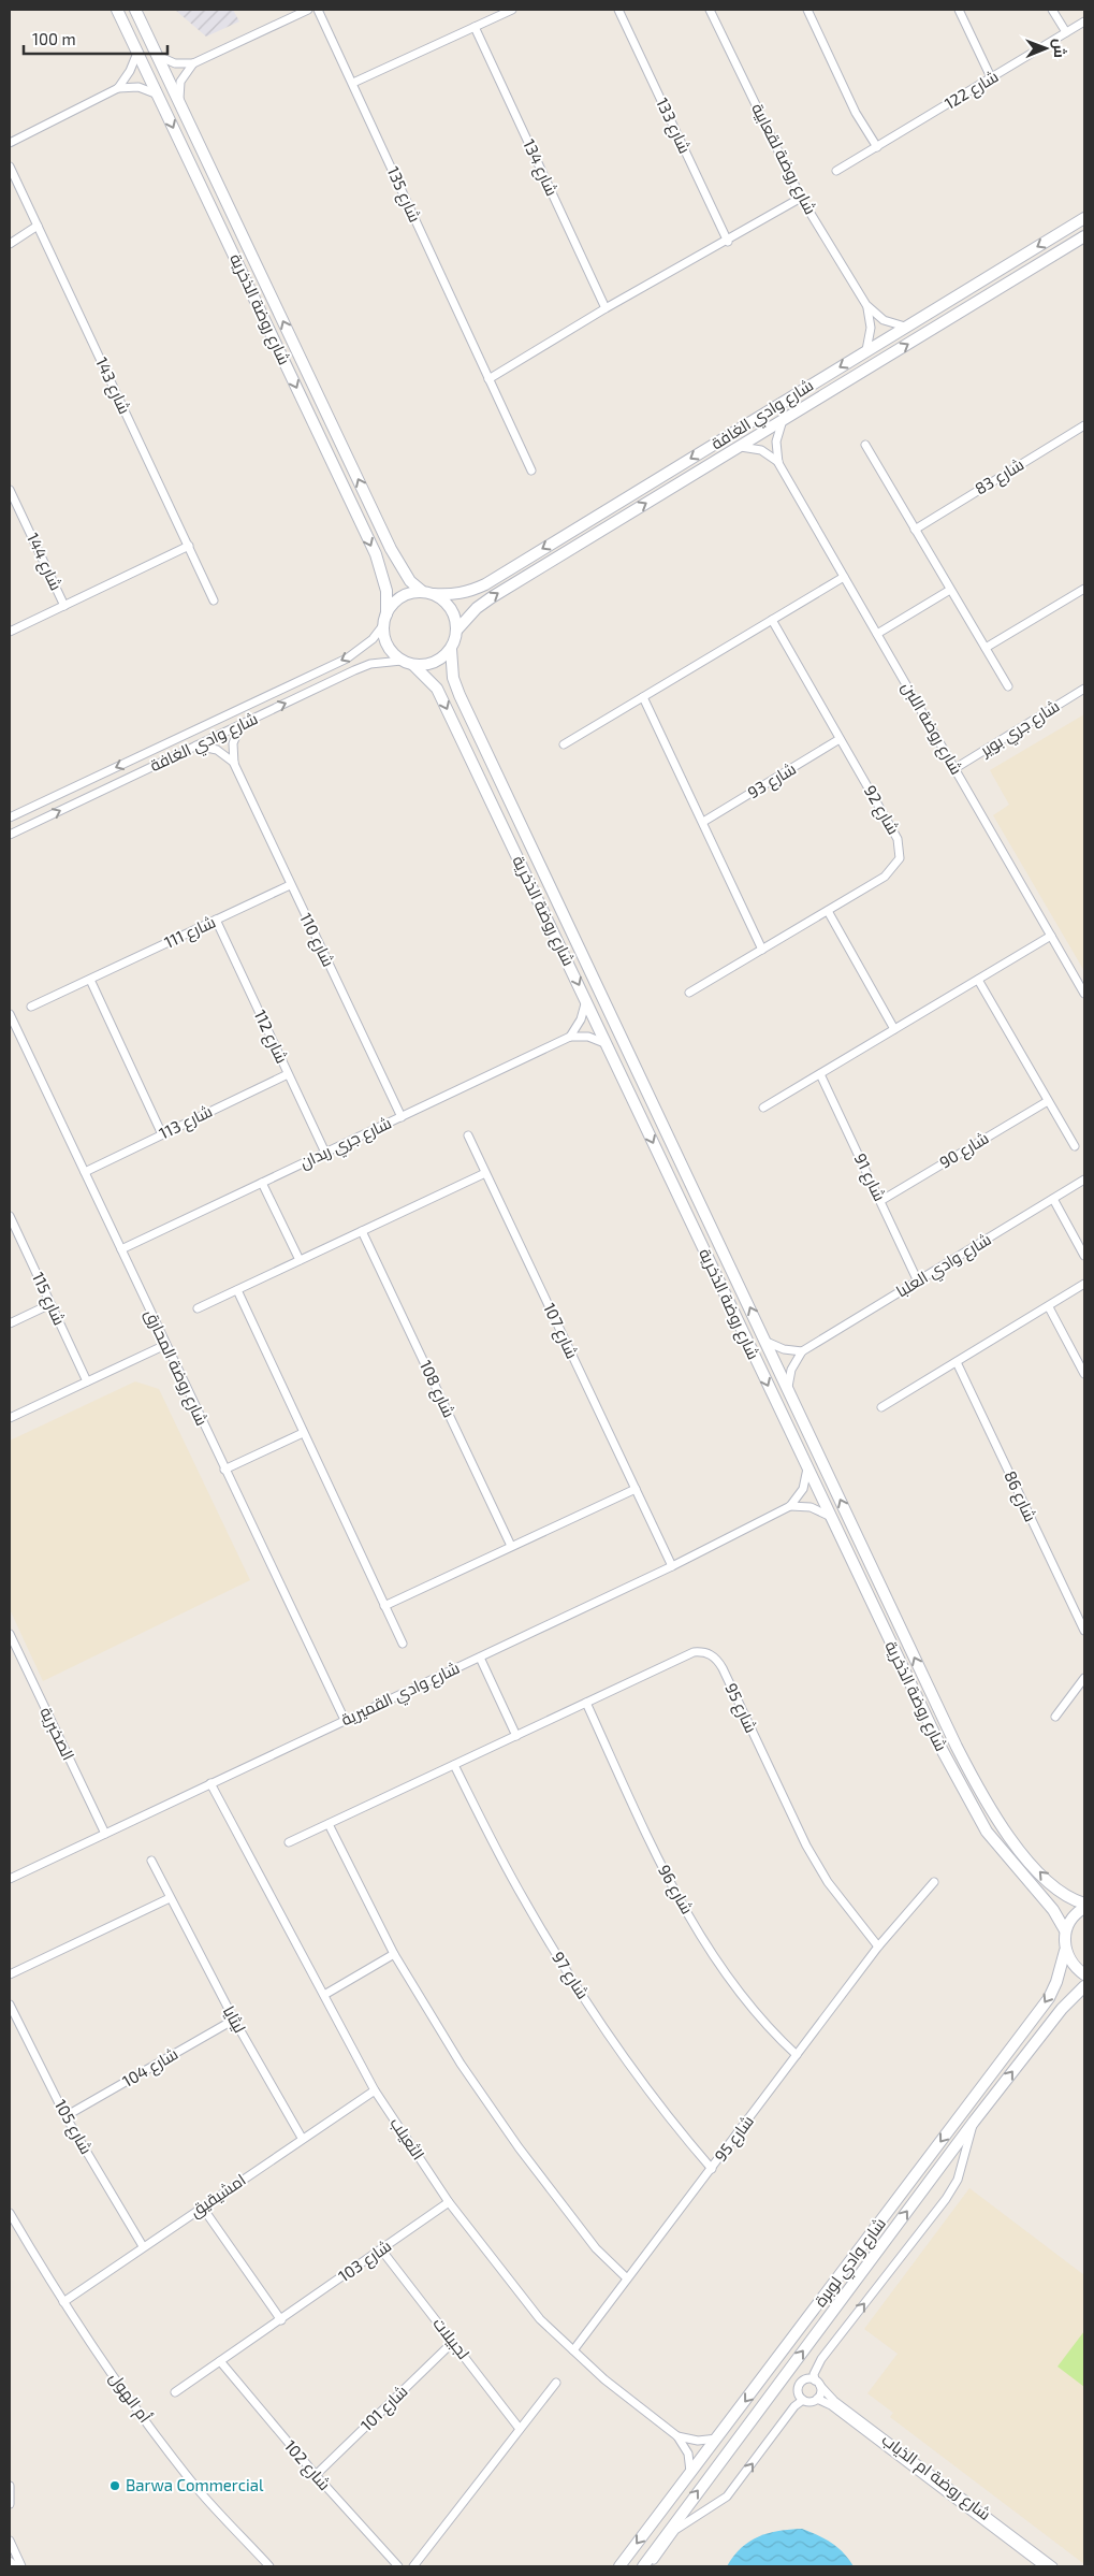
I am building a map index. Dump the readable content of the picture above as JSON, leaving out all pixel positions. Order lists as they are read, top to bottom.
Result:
{
  "streets": {
    "street": [
      "شارع 122",
      "شارع 133",
      "شارع روضة لقعابية",
      "شارع 134",
      "شارع 135",
      "شارع روضة الذخرية",
      "شارع 143",
      "شارع وادي الغافة",
      "شارع 83",
      "شارع 144",
      "شارع روضة اللبن",
      "شارع جري بوير",
      "شارع 93",
      "شارع 92",
      "شارع 111",
      "شارع 110",
      "شارع 112",
      "شارع 113",
      "شارع جري ربدان",
      "شارع 90",
      "شارع 91",
      "شارع وادي العلبا",
      "شارع 115",
      "شارع 107",
      "شارع روضة المحارق",
      "شارع 108",
      "شارع 86",
      "شارع وادي القميرية",
      "شارع 95",
      "الصخبرية",
      "شارع 96",
      "شارع 97",
      "ليثايا",
      "شارع 104",
      "شارع 105",
      "الثعيلب",
      "امشيقيق",
      "شارع 103",
      "شارع وادي لوبرة",
      "لجبيلات",
      "أم الهول",
      "شارع 101",
      "شارع 102",
      "شارع روضة ام الذياب"
    ]
  },
  "crossings": [
    ["شارع روضة لقعابية", "شارع وادي الغافة"],
    ["شارع روضة الذخرية", "شارع وادي الغافة"],
    ["شارع روضة الذخرية", "شارع وادي لوبرة"],
    ["شارع وادي الغافة", "شارع روضة اللبن"],
    ["شارع وادي الغافة", "شارع 110"],
    ["شارع روضة اللبن", "شارع جري بوير"],
    ["شارع 93", "شارع 92"],
    ["شارع 111", "شارع 110"],
    ["شارع 111", "شارع 112"],
    ["شارع 110", "شارع جري ربدان"],
    ["شارع 112", "شارع 113"],
    ["شارع 112", "شارع جري ربدان"],
    ["شارع 113", "شارع روضة المحارق"],
    ["شارع جري ربدان", "شارع روضة المحارق"],
    ["شارع 90", "شارع 91"],
    ["شارع 91", "شارع وادي العلبا"],
    ["شارع 107", "شارع وادي القميرية"],
    ["شارع روضة المحارق", "شارع وادي القميرية"],
    ["شارع وادي القميرية", "الصخبرية"],
    ["شارع وادي القميرية", "الثعيلب"],
    ["شارع 95", "شارع 96"],
    ["شارع 95", "شارع 97"],
    ["شارع 95", "الثعيلب"],
    ["ليثايا", "شارع 104"],
    ["ليثايا", "امشيقيق"],
    ["شارع 104", "شارع 105"],
    ["شارع 105", "امشيقيق"],
    ["الثعيلب", "امشيقيق"],
    ["الثعيلب", "شارع 103"],
    ["الثعيلب", "شارع وادي لوبرة"],
    ["امشيقيق", "أم الهول"],
    ["شارع 103", "لجبيلات"],
    ["شارع 103", "شارع 102"],
    ["لجبيلات", "شارع 101"],
    ["شارع 101", "شارع 102"]
  ],
  "places": ["Barwa Commercial"],
  "scale_bar": "100 m",
  "north": "right"
}
